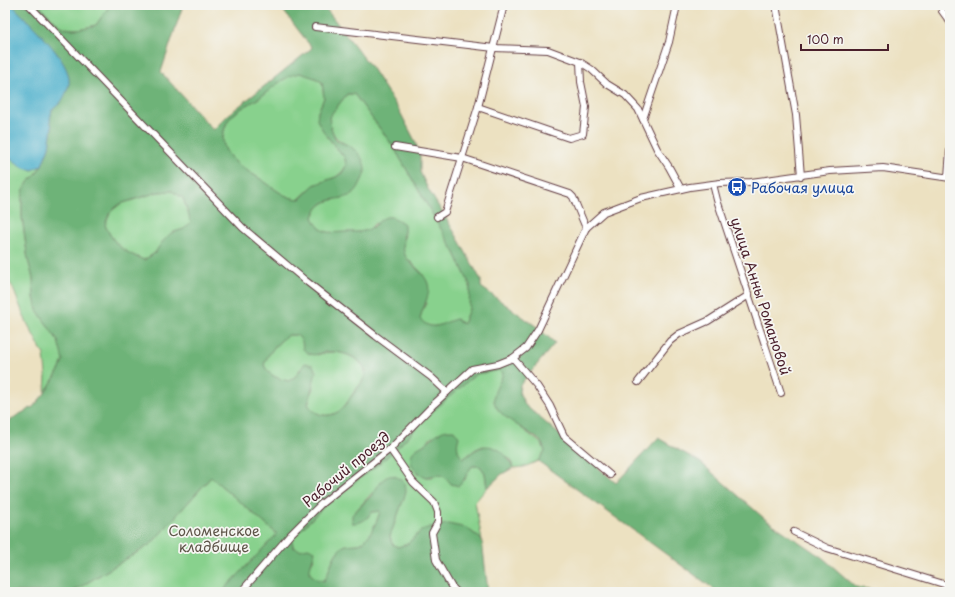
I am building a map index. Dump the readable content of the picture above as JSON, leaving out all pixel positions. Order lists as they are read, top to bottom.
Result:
{
  "streets": {
    "street": ["улица Анны Романовой", "Рабочий проезд"]
  },
  "parks": ["Соломенское кладбище"],
  "places": {
    "bus stop": ["Рабочая улица"]
  },
  "scale_bar": "100 m"
}
